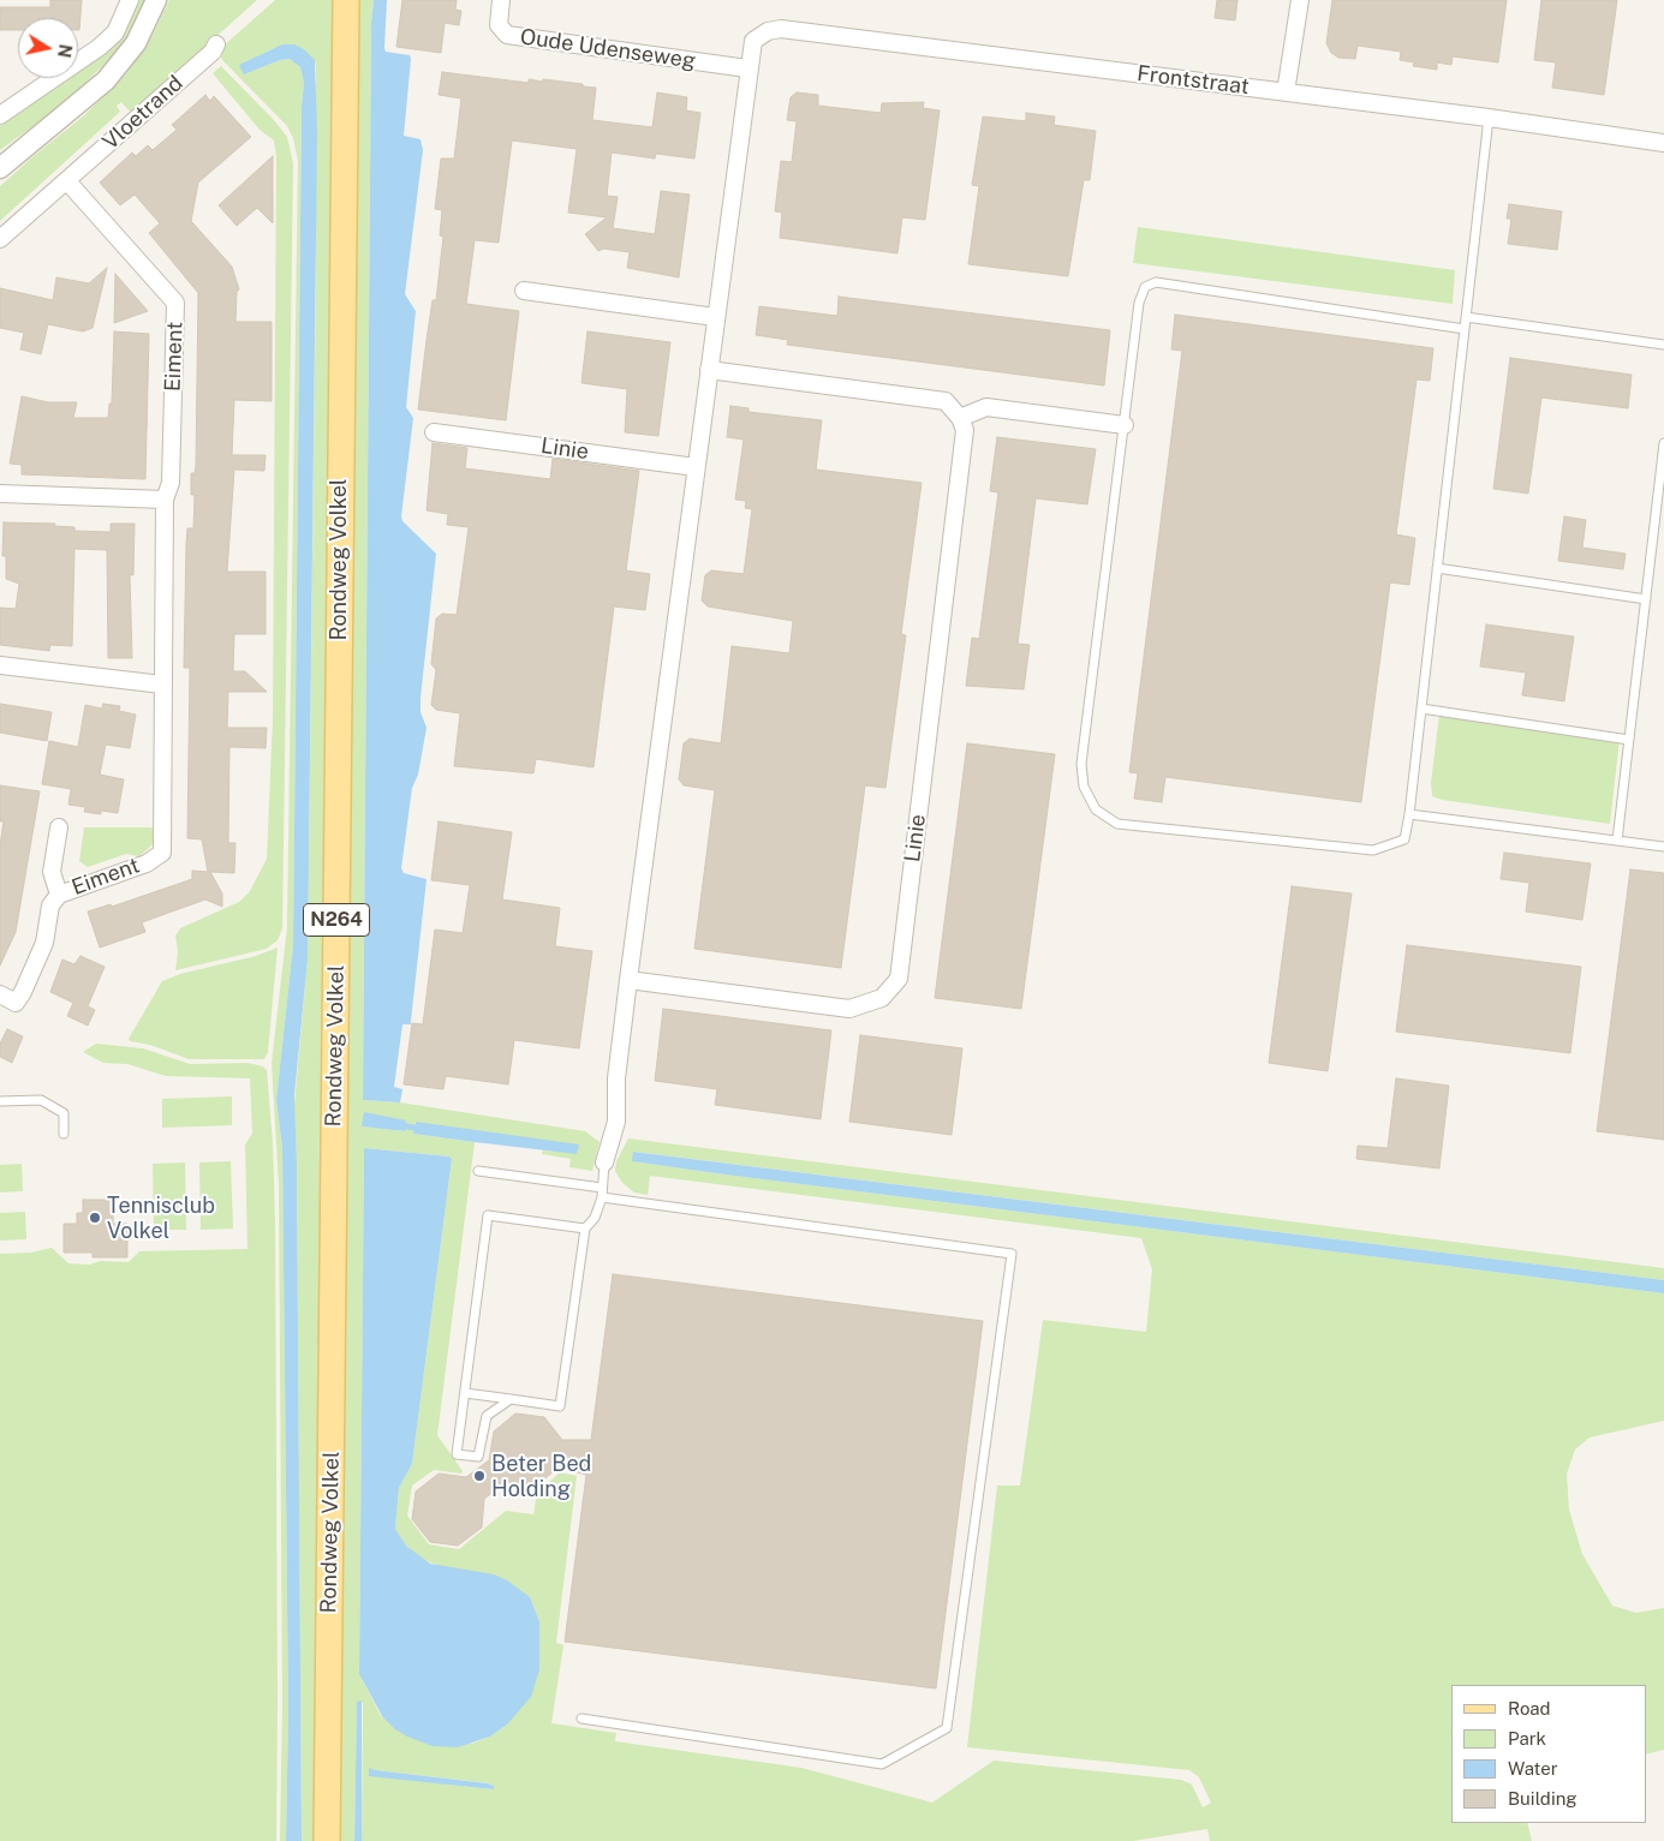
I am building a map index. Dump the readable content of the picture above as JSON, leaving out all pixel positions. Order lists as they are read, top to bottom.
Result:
{
  "streets": {
    "main road": ["Rondweg Volkel", "N264"],
    "street": [
      "Oude Udenseweg",
      "Frontstraat",
      "Vloetrand",
      "Eiment",
      "Linie"
    ]
  },
  "crossings": [
    ["Oude Udenseweg", "Frontstraat"],
    ["Vloetrand", "Eiment"]
  ],
  "places": ["Tennisclub Volkel", "Beter Bed Holding"],
  "legend": [
    "Road",
    "Park",
    "Water",
    "Building"
  ],
  "north": "right"
}
